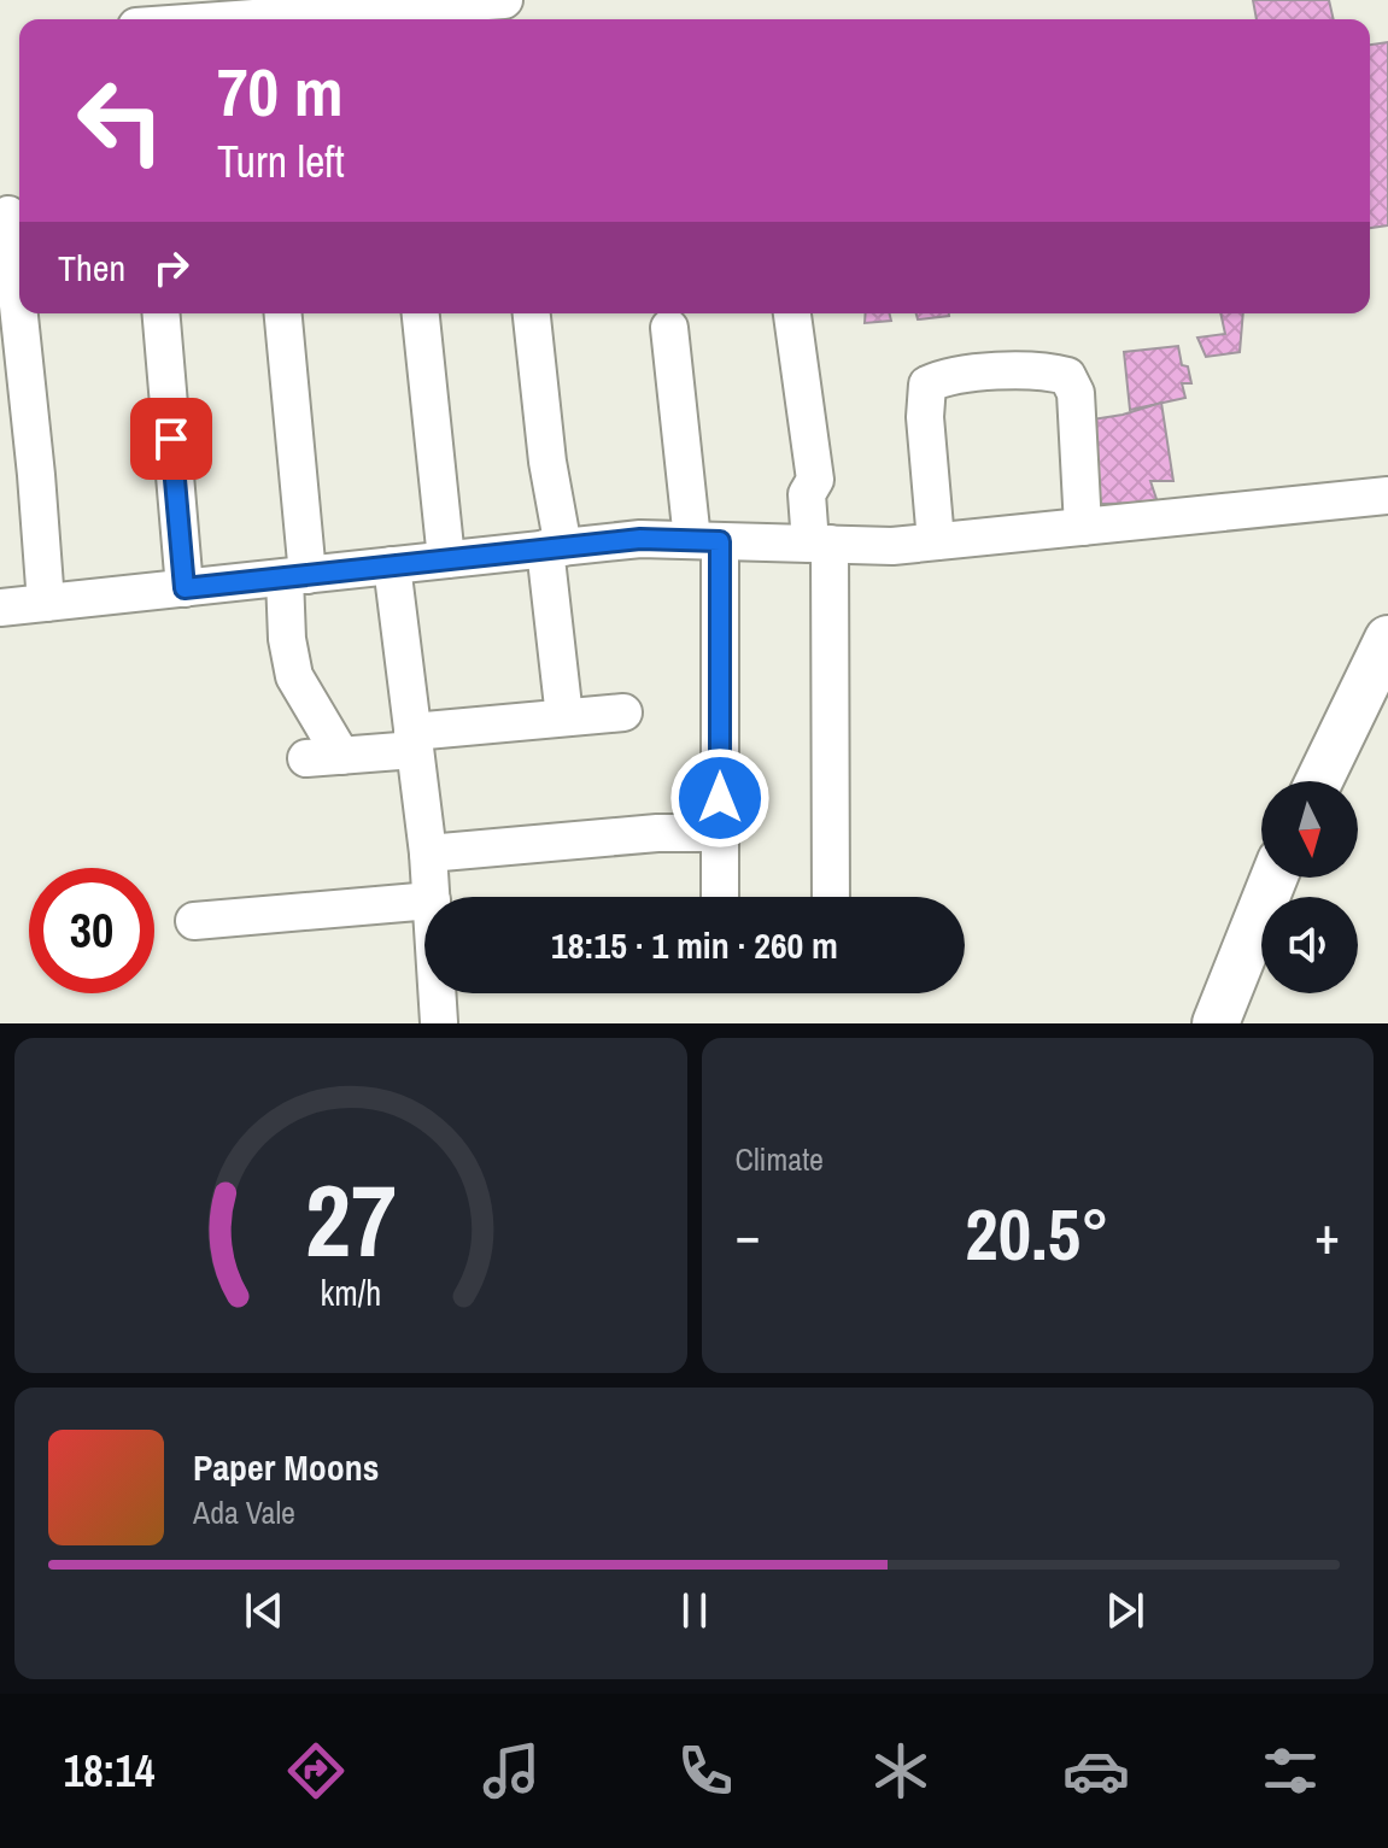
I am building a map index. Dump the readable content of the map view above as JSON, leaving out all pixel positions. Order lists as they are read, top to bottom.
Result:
{
  "north": "bottom",
  "page": {
    "turn": ["70 m", "Turn left"],
    "then": "Then",
    "limit": "30",
    "trip": "18:15 · 1 min · 260 m",
    "tile": "Climate",
    "heat": ["−", "20.5°", "+"],
    "song": ["Paper Moons", "Ada Vale"],
    "tabs": "18:14",
    "gauge": ["27", "km/h"]
  }
}
